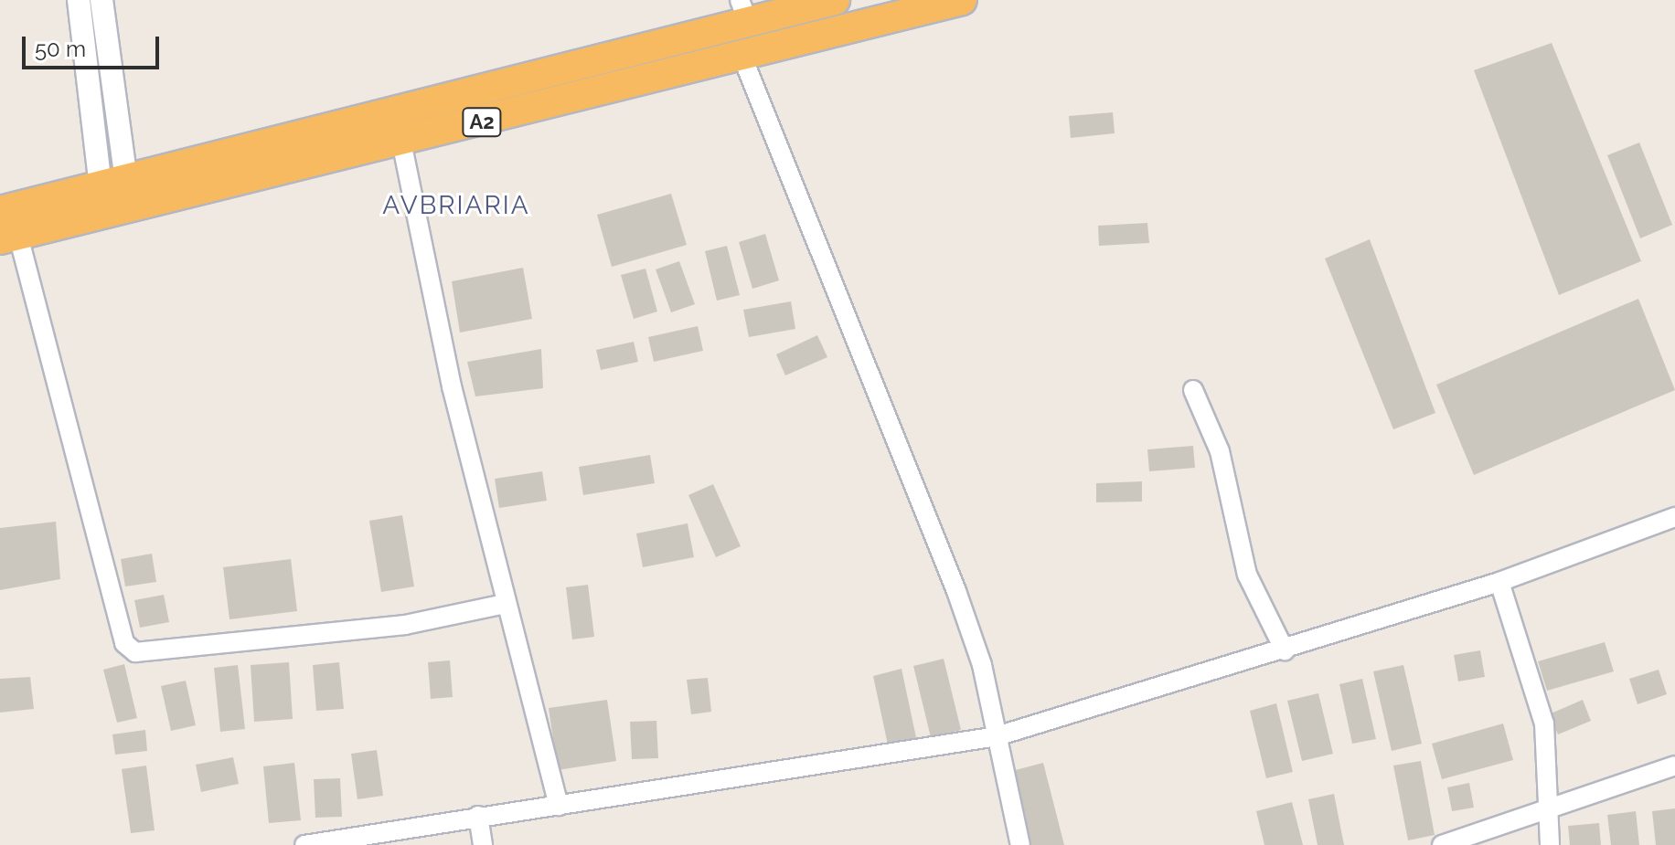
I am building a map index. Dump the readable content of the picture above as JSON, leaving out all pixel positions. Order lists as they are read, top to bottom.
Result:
{
  "streets": {
    "highway": ["A2"]
  },
  "districts": ["AVBRIARIA"],
  "scale_bar": "50 m"
}
